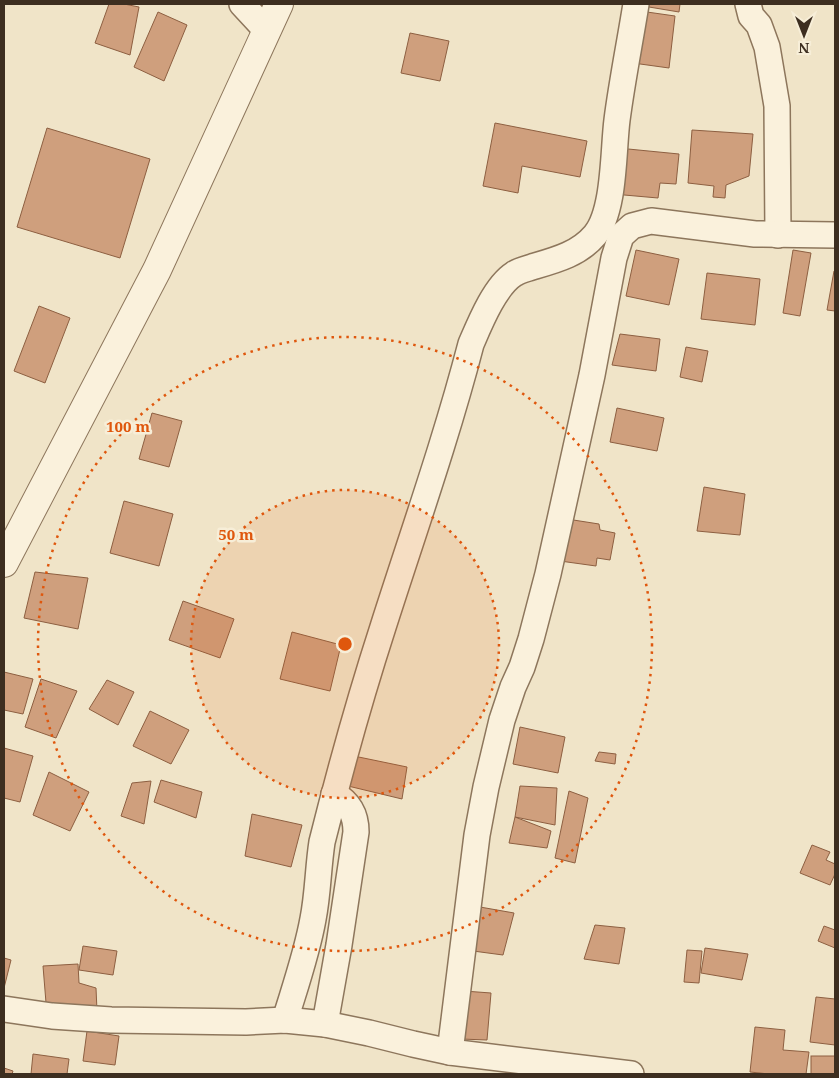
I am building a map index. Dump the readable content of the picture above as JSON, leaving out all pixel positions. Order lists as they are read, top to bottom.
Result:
{
  "north": "bottom",
  "rings": ["100 m", "50 m"]
}
